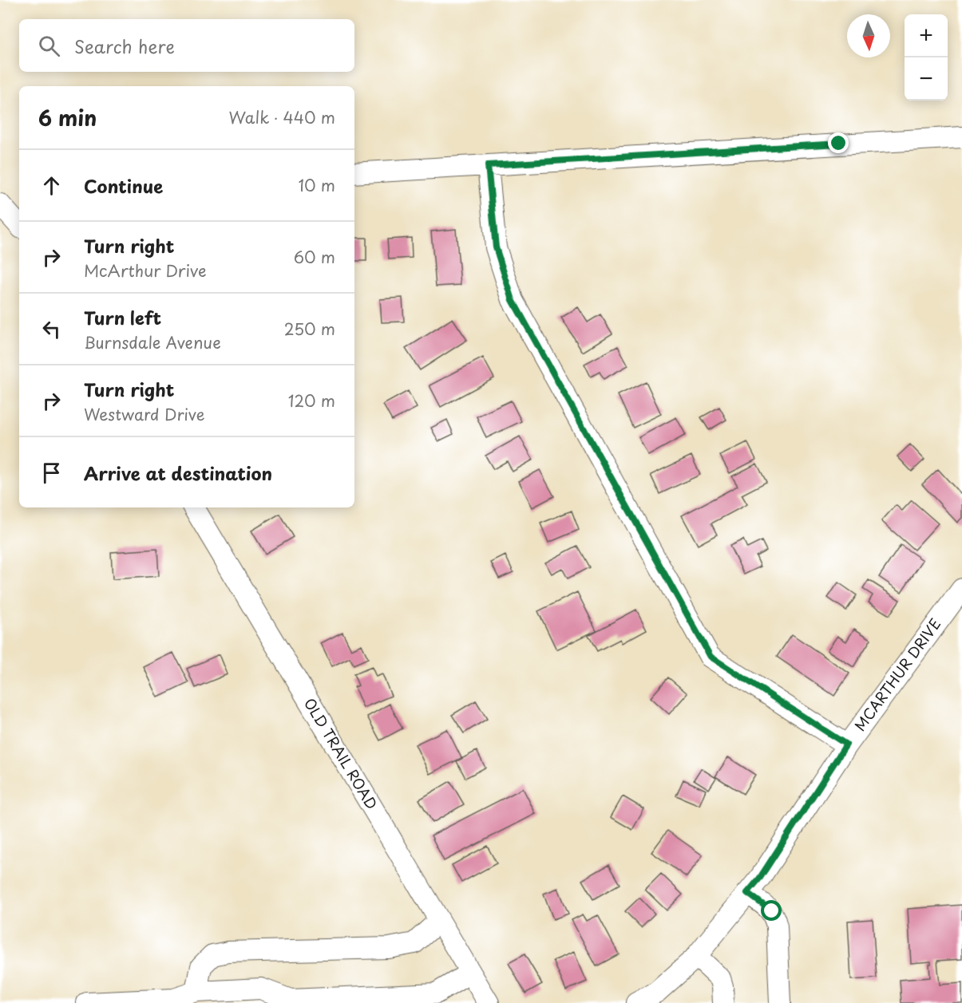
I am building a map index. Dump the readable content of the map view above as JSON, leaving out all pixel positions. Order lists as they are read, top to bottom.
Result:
{
  "streets": {
    "street": ["MCARTHUR DRIVE", "OLD TRAIL ROAD"]
  },
  "north": "bottom",
  "page": {
    "map_buttons": ["+", "−"],
    "search": "Search here",
    "heading": ["6 min", "Walk · 440 m"],
    "list": [
      ["Continue", "10 m"],
      ["Turn right", "McArthur Drive", "60 m"],
      ["Turn left", "Burnsdale Avenue", "250 m"],
      ["Turn right", "Westward Drive", "120 m"],
      "Arrive at destination"
    ]
  }
}
